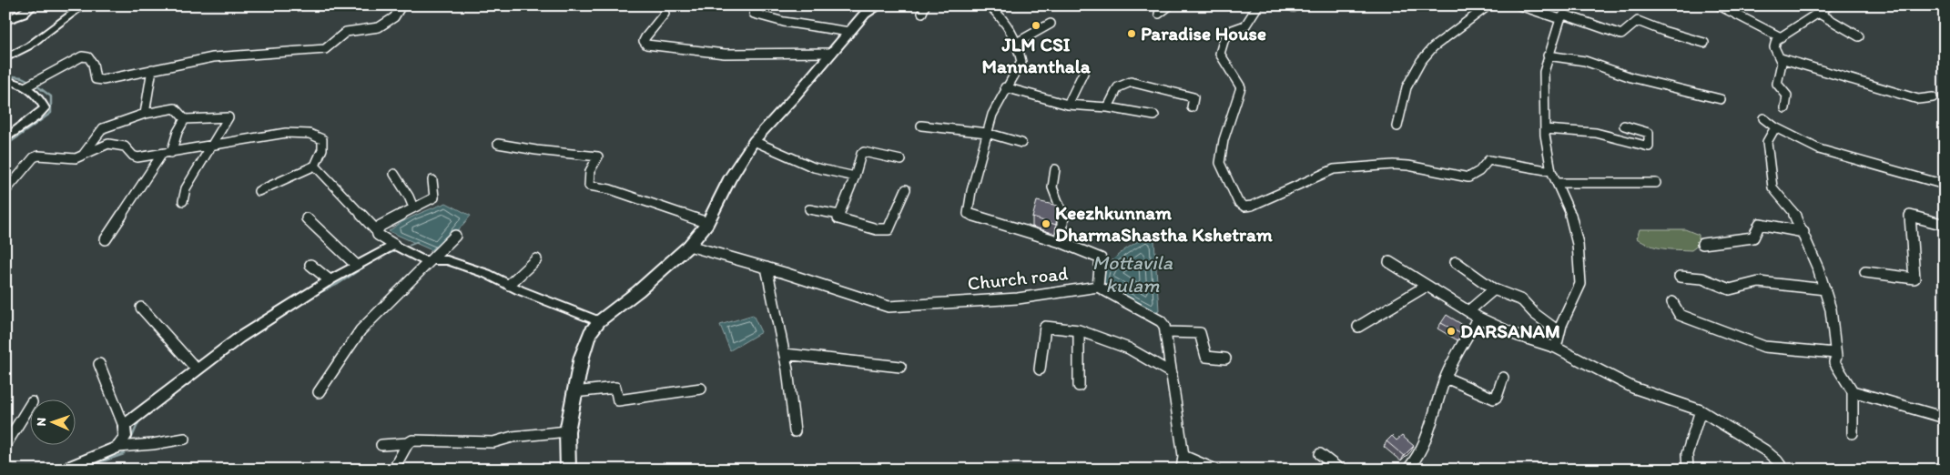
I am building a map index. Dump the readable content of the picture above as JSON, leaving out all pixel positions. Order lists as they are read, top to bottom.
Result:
{
  "streets": {
    "street": ["Church road"]
  },
  "water": ["Mottavila kulam"],
  "places": [
    "JLM CSI Mannanthala",
    "Paradise House",
    "Keezhkunnam DharmaShastha Kshetram",
    "DARSANAM"
  ],
  "north": "left"
}
